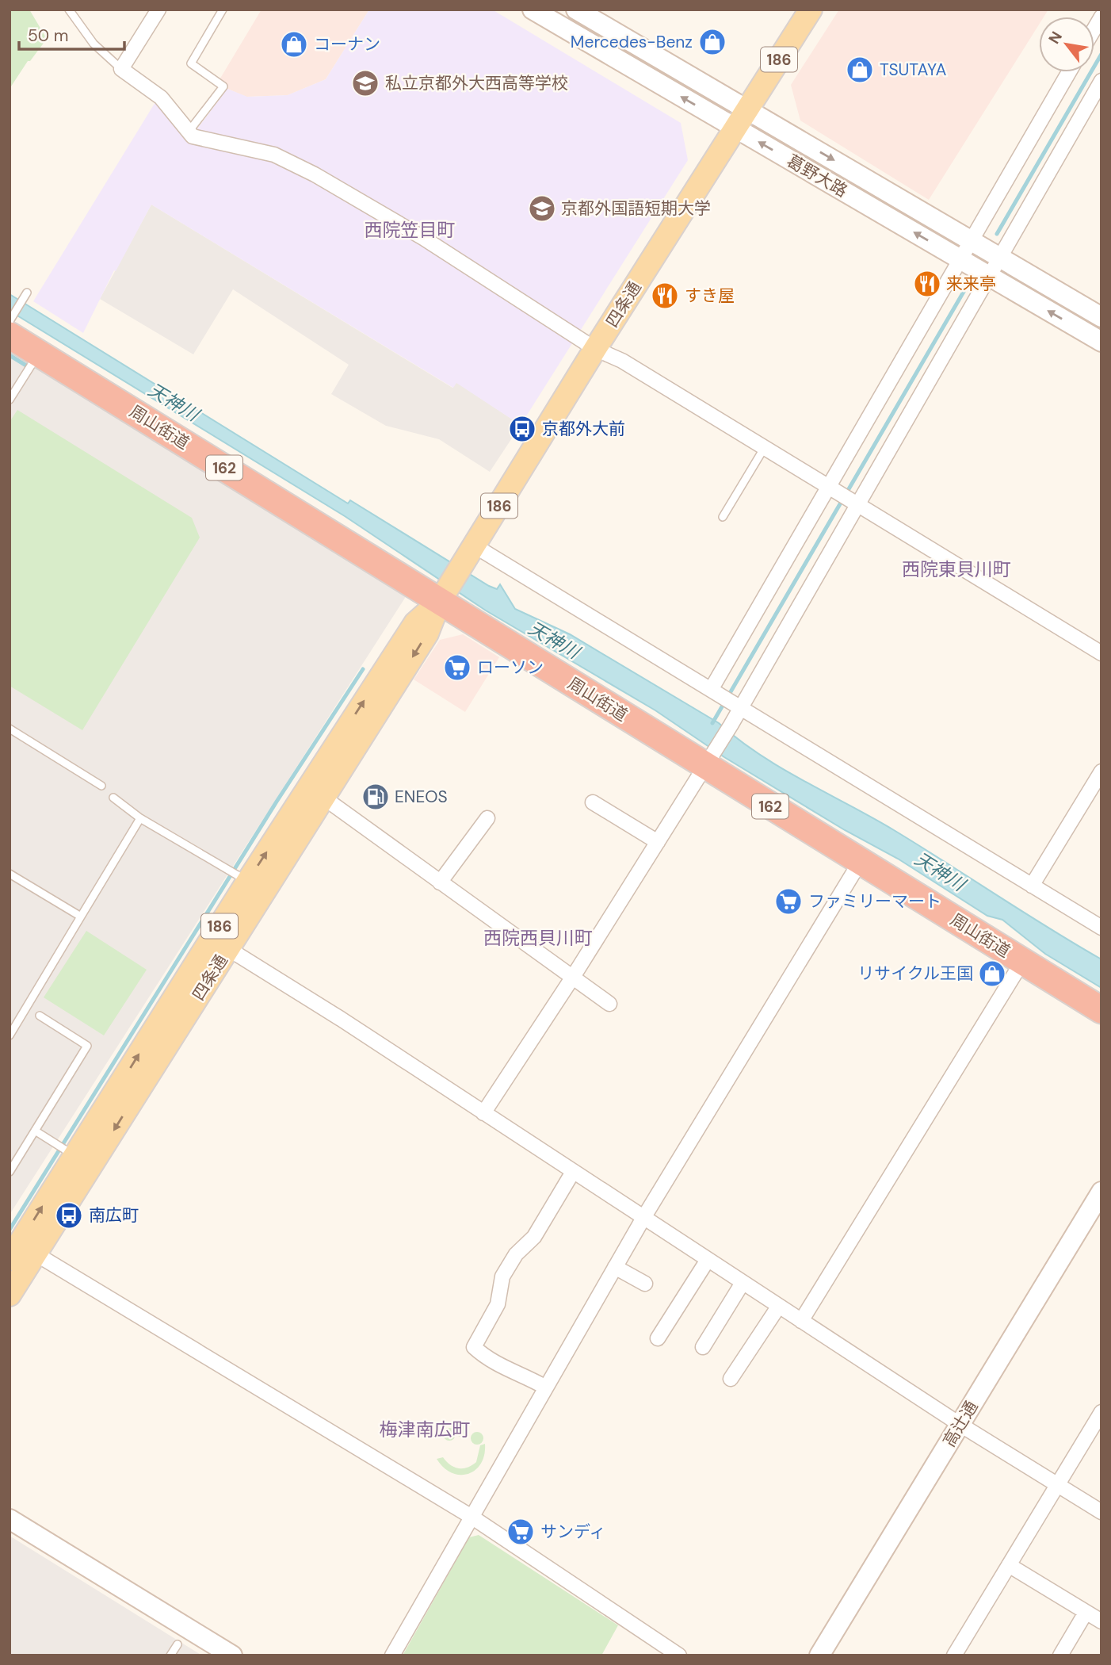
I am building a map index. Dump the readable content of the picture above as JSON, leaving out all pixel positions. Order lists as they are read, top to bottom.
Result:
{
  "streets": {
    "highway": ["周山街道", "162"],
    "main road": ["186", "四条通"],
    "street": ["葛野大路", "高辻通"]
  },
  "crossings": [
    ["葛野大路", "四条通"],
    ["四条通", "周山街道"]
  ],
  "districts": [
    "西院笠目町",
    "西院東貝川町",
    "西院西貝川町",
    "梅津南広町"
  ],
  "water": ["天神川"],
  "places": {
    "shop": [
      "Mercedes-Benz",
      "コーナン",
      "TSUTAYA",
      "リサイクル王国"
    ],
    "school or university": ["私立京都外大西高等学校", "京都外国語短期大学"],
    "restaurant": ["来来亭", "すき屋"],
    "bus stop": ["京都外大前", "南広町"],
    "supermarket": ["ローソン", "ファミリーマート", "サンディ"],
    "fuel station": ["ENEOS"]
  },
  "scale_bar": "50 m",
  "north": "top left"
}
